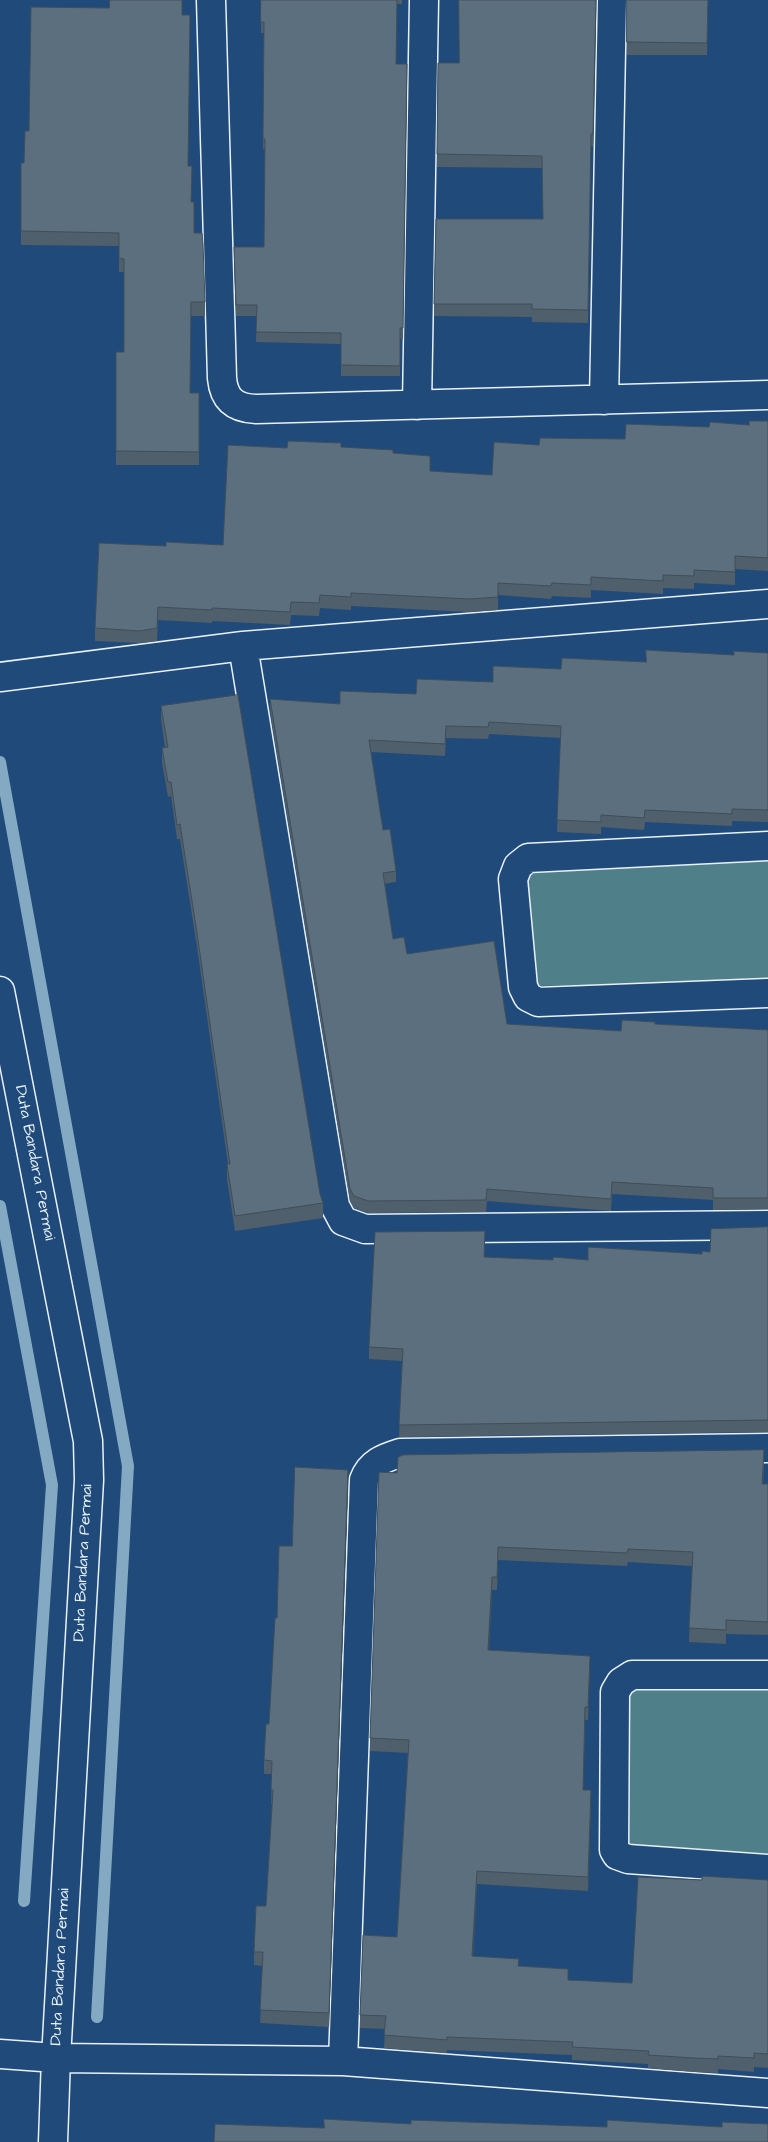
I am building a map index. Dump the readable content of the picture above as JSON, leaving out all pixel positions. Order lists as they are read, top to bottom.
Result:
{
  "streets": {
    "street": ["Duta Bandara Permai"]
  }
}
